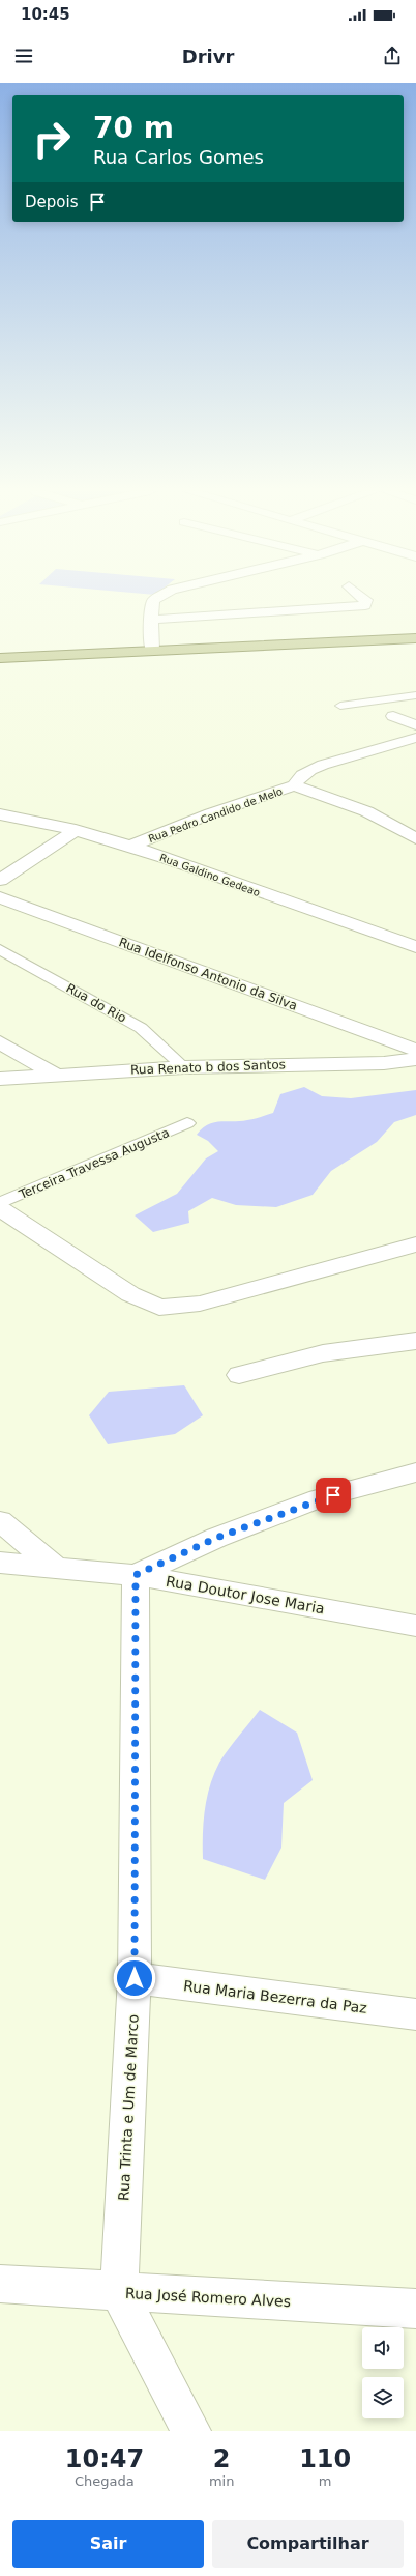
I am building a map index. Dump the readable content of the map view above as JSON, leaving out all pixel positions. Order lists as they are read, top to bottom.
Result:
{
  "streets": {
    "street": [
      "Rua Pedro Candido de Melo",
      "Rua Galdino Gedeao",
      "Rua Idelfonso Antonio da Silva",
      "Rua Renato b dos Santos",
      "Rua Doutor Jose Maria",
      "Rua Maria Bezerra da Paz",
      "Rua Trinta e Um de Marco",
      "Rua José Romero Alves"
    ],
    "lane": ["Rua do Rio", "Terceira Travessa Augusta"]
  },
  "crossings": [
    ["Rua Pedro Candido de Melo", "Rua Galdino Gedeao"],
    ["Rua do Rio", "Rua Renato b dos Santos"],
    ["Rua Doutor Jose Maria", "Rua Trinta e Um de Marco"],
    ["Rua Maria Bezerra da Paz", "Rua Trinta e Um de Marco"],
    ["Rua Trinta e Um de Marco", "Rua José Romero Alves"]
  ],
  "page": {
    "status": "10:45",
    "header": "Drivr",
    "turn": ["70 m", "Rua Carlos Gomes"],
    "then": "Depois",
    "eta": [
      "10:47",
      "Chegada",
      "2",
      "min",
      "110",
      "m"
    ],
    "buttons": ["Sair", "Compartilhar"]
  }
}
